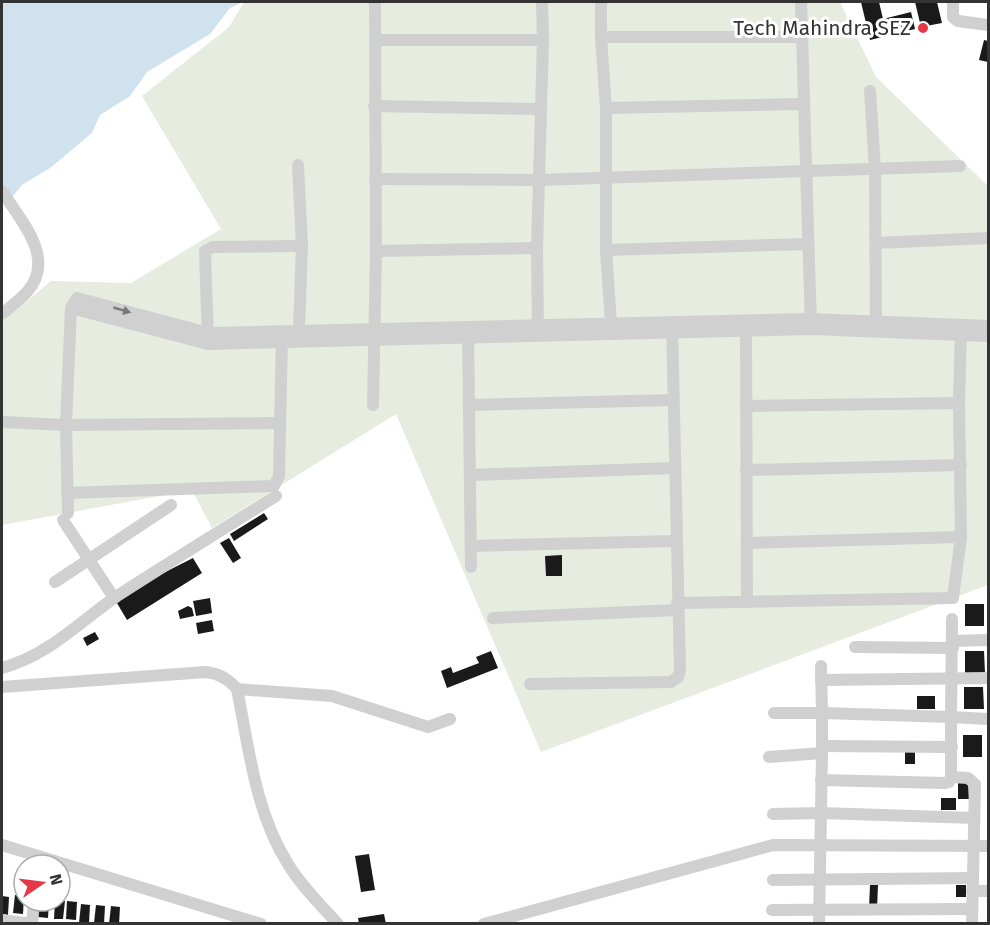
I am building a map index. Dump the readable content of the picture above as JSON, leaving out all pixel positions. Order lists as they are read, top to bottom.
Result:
{
  "places": ["Tech Mahindra SEZ"],
  "north": "right"
}
